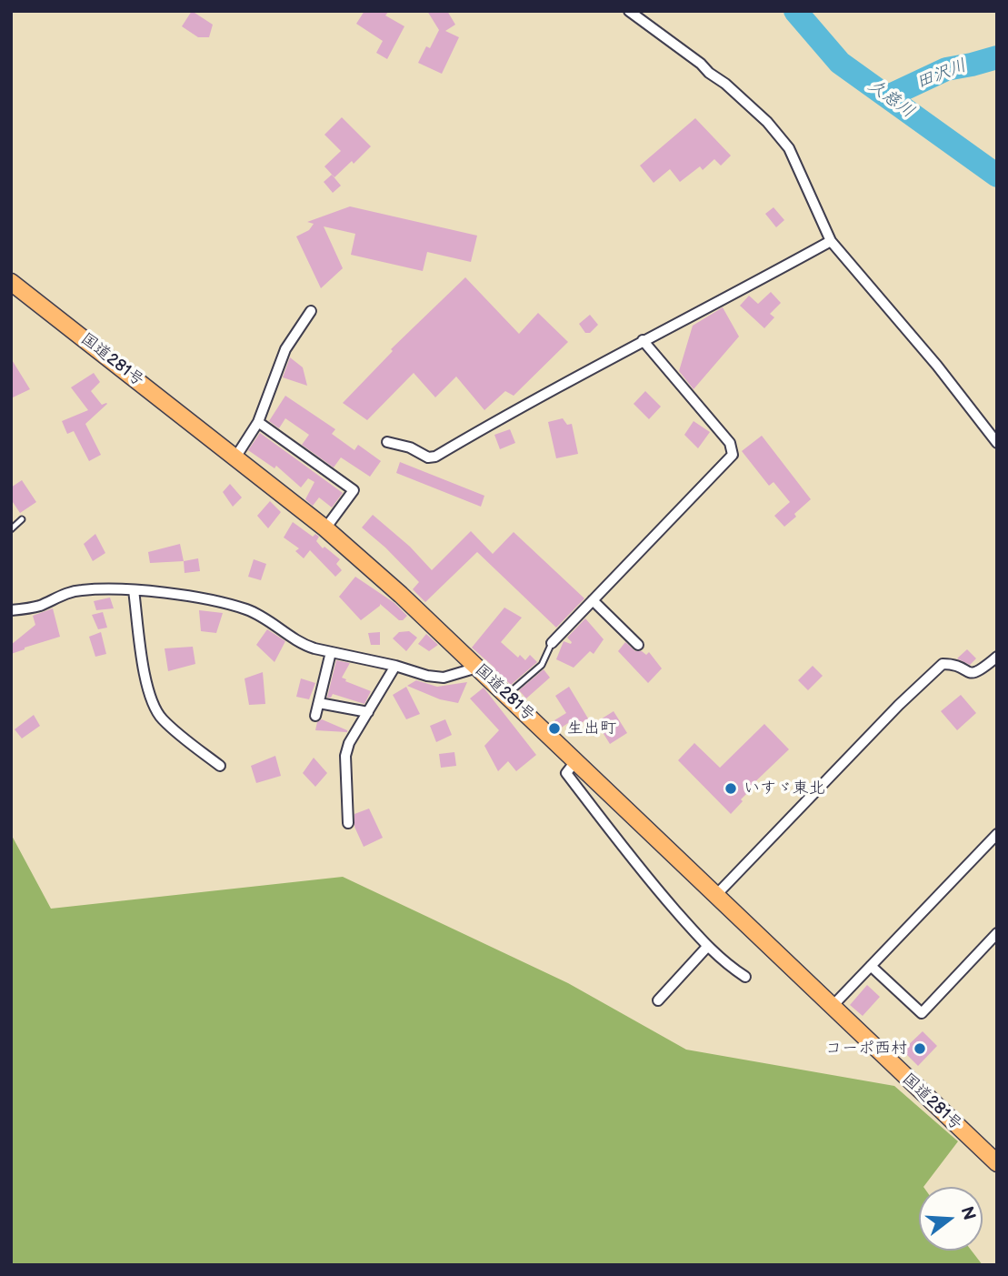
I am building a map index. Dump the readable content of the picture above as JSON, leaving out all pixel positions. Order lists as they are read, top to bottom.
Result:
{
  "streets": {
    "highway": ["国道281号"]
  },
  "water": ["田沢川", "久慈川"],
  "places": ["生出町", "いすゞ東北", "コーポ西村"],
  "north": "right"
}
